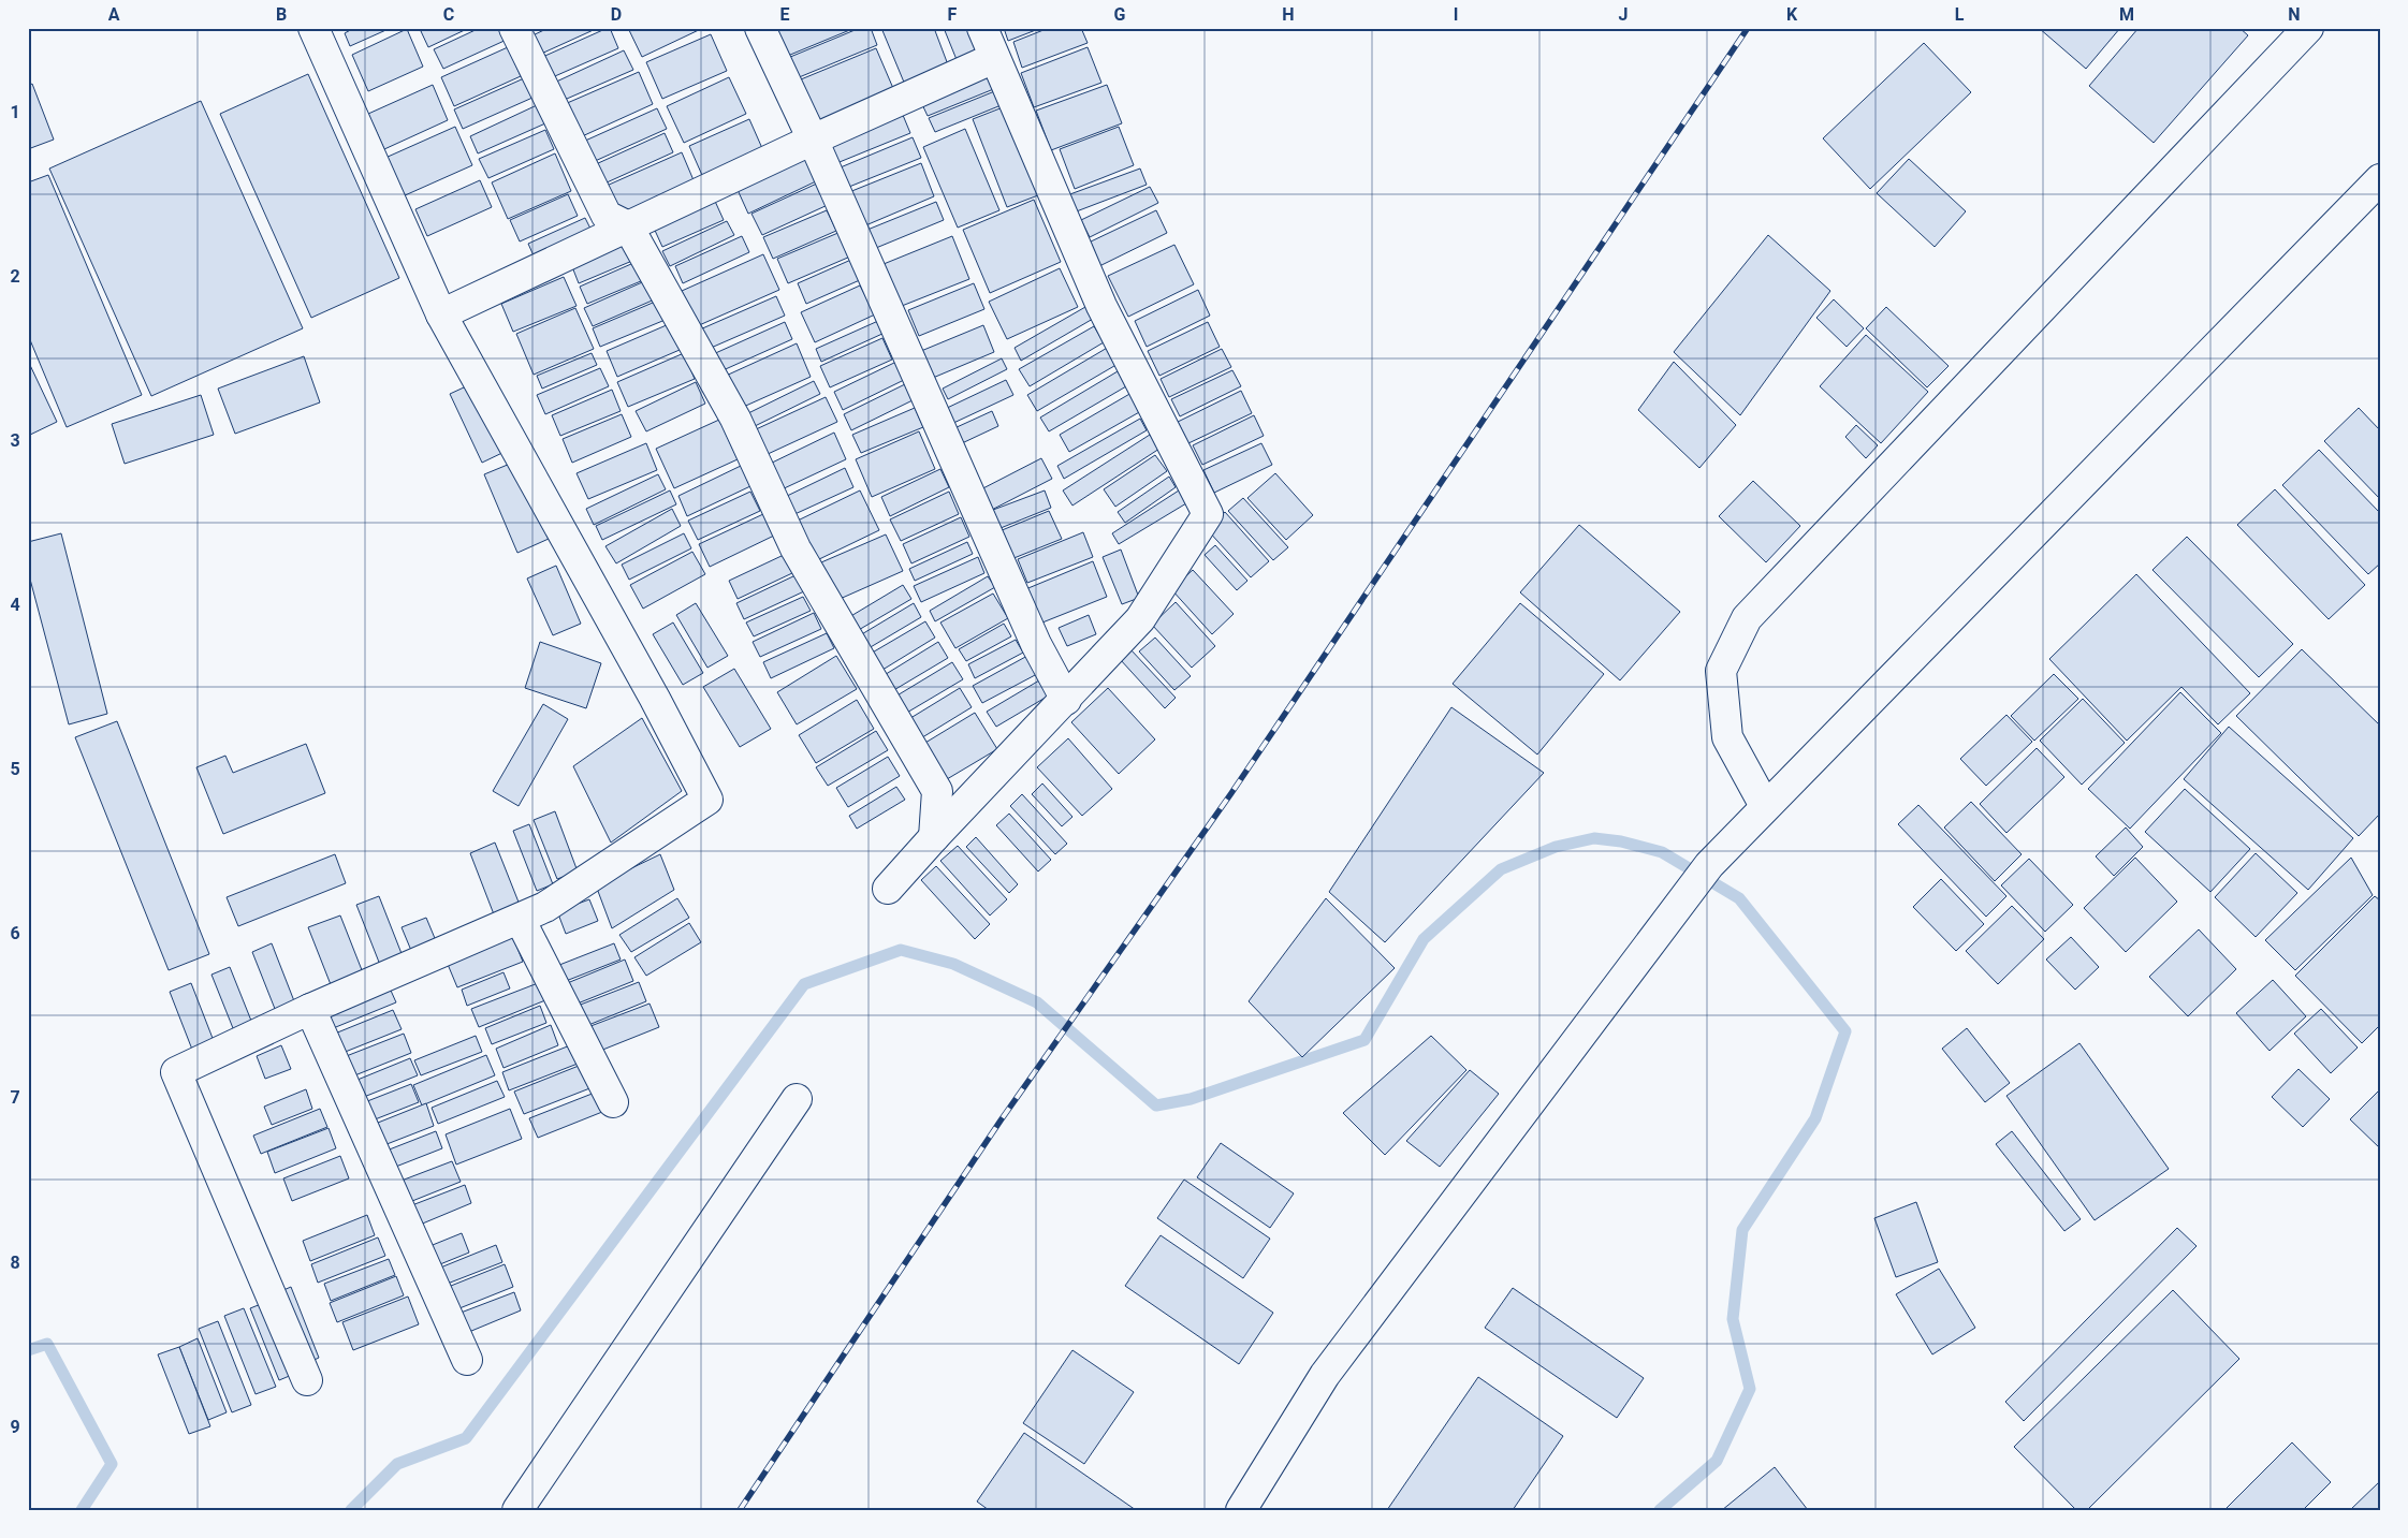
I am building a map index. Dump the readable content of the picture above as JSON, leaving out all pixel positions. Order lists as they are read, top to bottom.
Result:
{
  "grid": {
    "columns": [
      "A",
      "B",
      "C",
      "D",
      "E",
      "F",
      "G",
      "H",
      "I",
      "J",
      "K",
      "L",
      "M",
      "N"
    ],
    "rows": [
      "1",
      "2",
      "3",
      "4",
      "5",
      "6",
      "7",
      "8",
      "9"
    ]
  }
}
